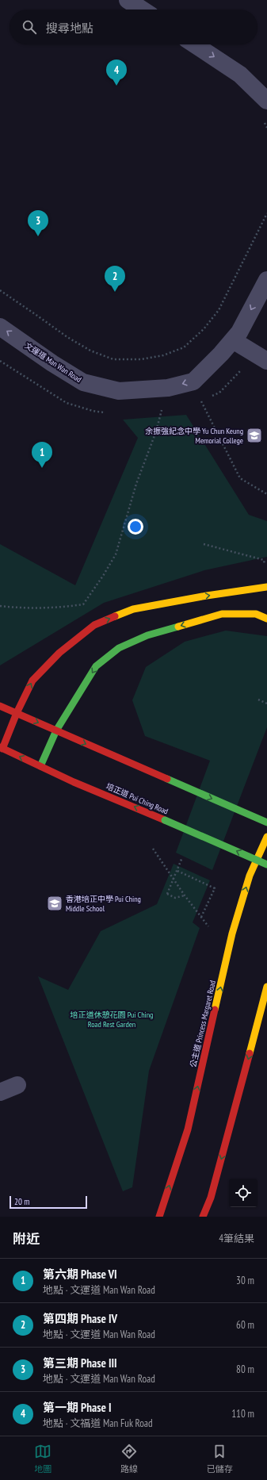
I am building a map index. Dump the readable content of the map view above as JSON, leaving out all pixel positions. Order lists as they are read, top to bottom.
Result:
{
  "streets": {
    "main road": ["培正道 Pui Ching Road", "公主道 Princess Margaret Road"],
    "street": ["文運道 Man Wan Road"]
  },
  "one_way": ["文運道 Man Wan Road"],
  "parks": ["培正道休憩花園 Pui Ching Road Rest Garden"],
  "places": {
    "school or university": ["余振強紀念中學 Yu Chun Keung Memorial College", "香港培正中學 Pui Ching Middle School"]
  },
  "scale_bar": "20 m",
  "page": {
    "search": "搜尋地點",
    "pins": [
      "4",
      "3",
      "2",
      "1"
    ],
    "scale": "20 m",
    "heading": ["附近", "4筆結果"],
    "list": [
      {
        "mark": "1",
        "name": "第六期 Phase VI",
        "note": "地點 · 文運道 Man Wan Road",
        "value": "30 m"
      },
      {
        "mark": "2",
        "name": "第四期 Phase IV",
        "note": "地點 · 文運道 Man Wan Road",
        "value": "60 m"
      },
      {
        "mark": "3",
        "name": "第三期 Phase III",
        "note": "地點 · 文運道 Man Wan Road",
        "value": "80 m"
      },
      {
        "mark": "4",
        "name": "第一期 Phase I",
        "note": "地點 · 文福道 Man Fuk Road",
        "value": "110 m"
      }
    ],
    "nav": ["地圖", "路線", "已儲存"]
  }
}
